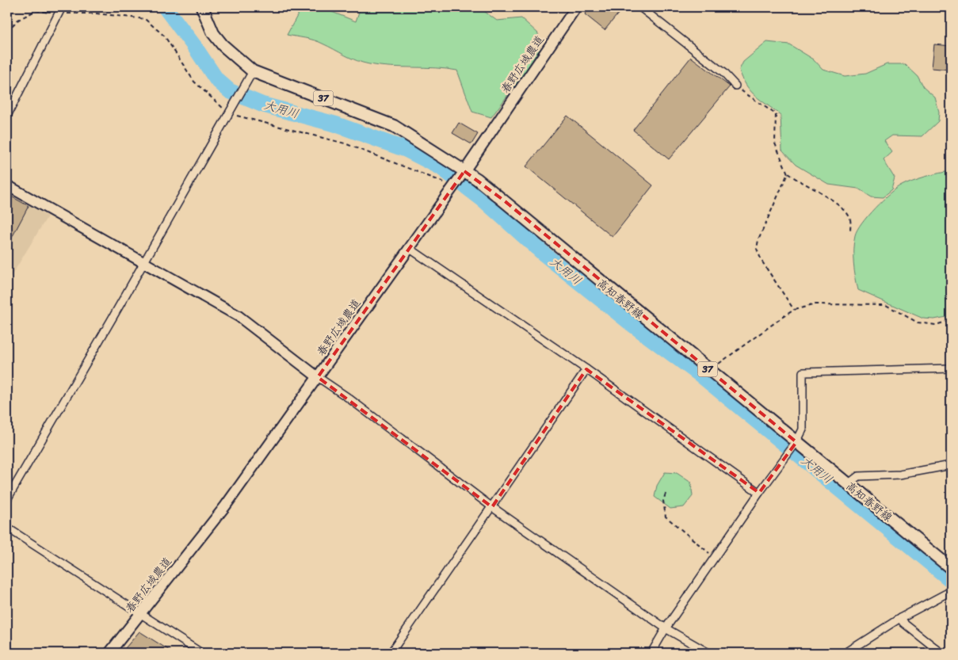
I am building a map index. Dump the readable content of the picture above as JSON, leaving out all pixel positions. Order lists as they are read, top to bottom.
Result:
{
  "streets": {
    "main road": ["37", "高知春野線"],
    "street": ["春野広域農道"]
  },
  "crossings": [
    ["春野広域農道", "高知春野線"]
  ],
  "water": ["大用川"]
}
